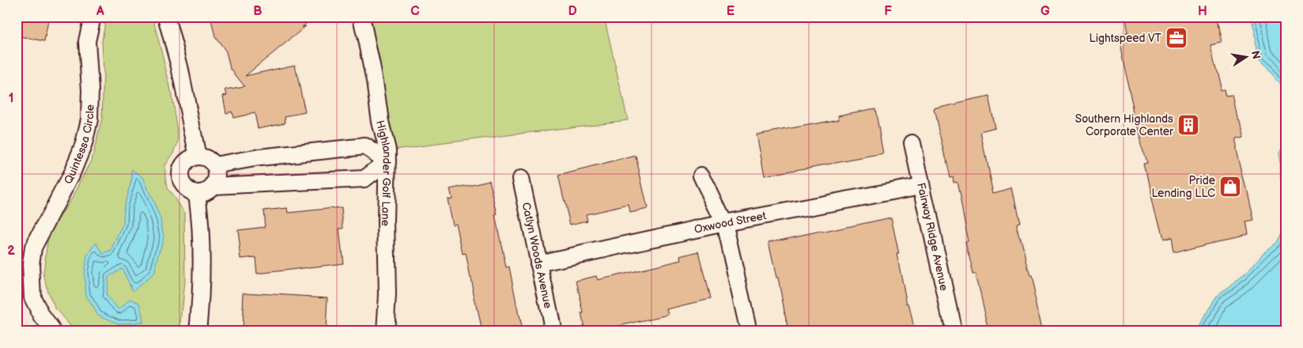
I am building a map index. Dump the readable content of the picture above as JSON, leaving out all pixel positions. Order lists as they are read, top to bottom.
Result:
{
  "streets": {
    "street": [
      "Quintessa Circle",
      "Highlander Golf Lane",
      "Oxwood Street",
      "Fairway Ridge Avenue",
      "Catlyn Woods Avenue"
    ]
  },
  "crossings": [
    ["Oxwood Street", "Fairway Ridge Avenue"],
    ["Oxwood Street", "Catlyn Woods Avenue"]
  ],
  "places": {
    "office": ["Lightspeed VT"],
    "building": ["Southern Highlands Corporate Center"],
    "shop": ["Pride Lending LLC"]
  },
  "north": "right",
  "grid": {
    "columns": [
      "A",
      "B",
      "C",
      "D",
      "E",
      "F",
      "G",
      "H"
    ],
    "rows": ["1", "2"]
  }
}
